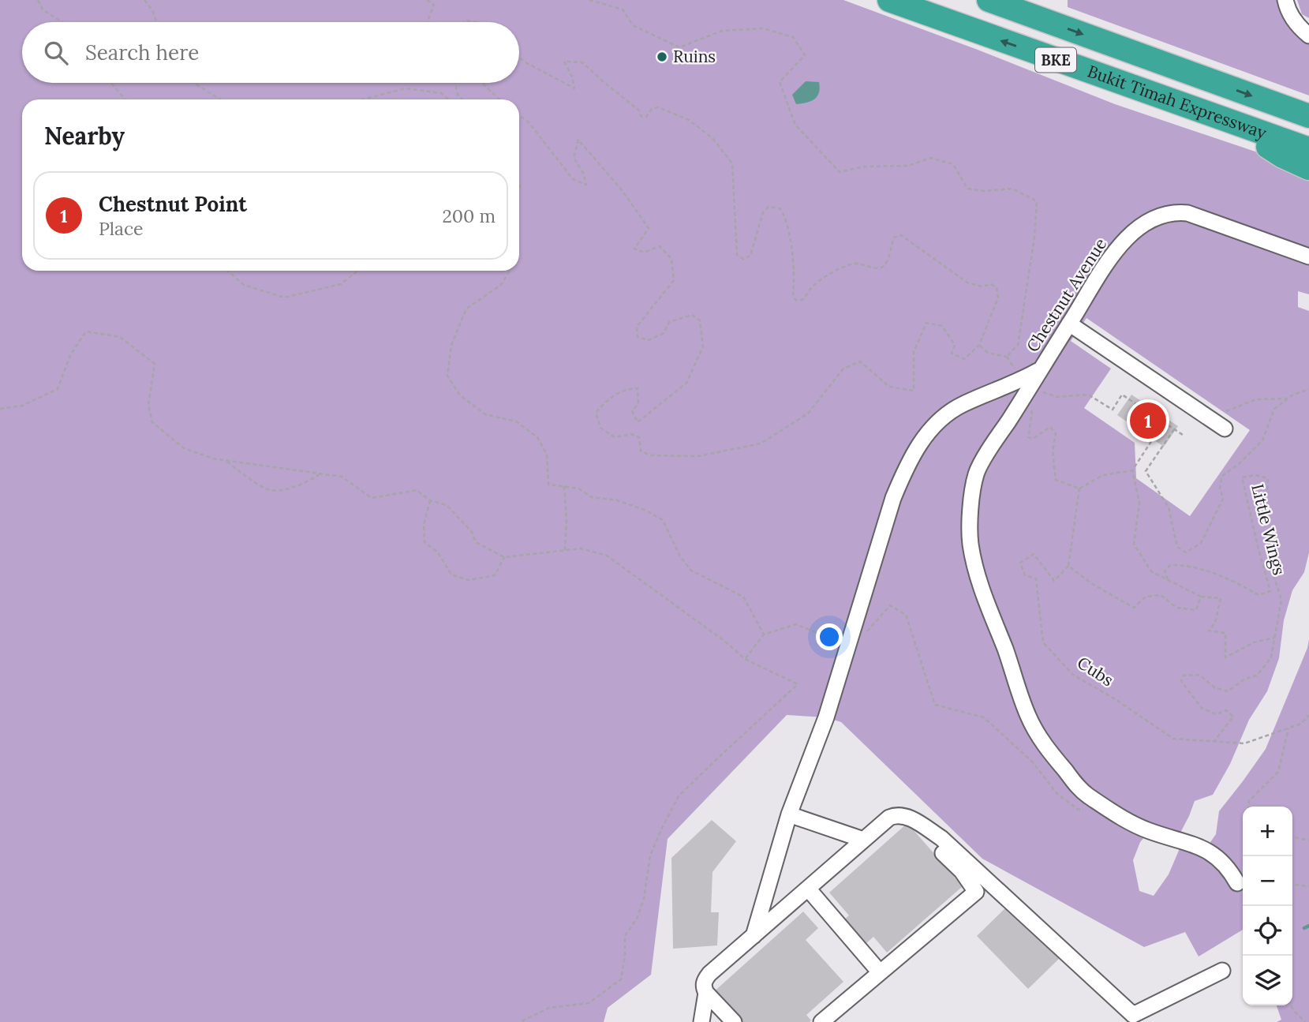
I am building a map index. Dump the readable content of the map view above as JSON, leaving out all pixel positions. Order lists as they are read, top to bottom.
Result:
{
  "streets": {
    "highway": ["BKE", "Bukit Timah Expressway"],
    "street": ["Chestnut Avenue"],
    "path": ["Little Wings", "Cubs"]
  },
  "crossings": [
    ["Little Wings", "Cubs"]
  ],
  "places": ["Ruins"],
  "page": {
    "search": "Search here",
    "heading": "Nearby",
    "list": [
      {
        "mark": "1",
        "name": "Chestnut Point",
        "note": "Place",
        "value": "200 m"
      }
    ],
    "pins": "1",
    "map_buttons": ["+", "−"]
  }
}
